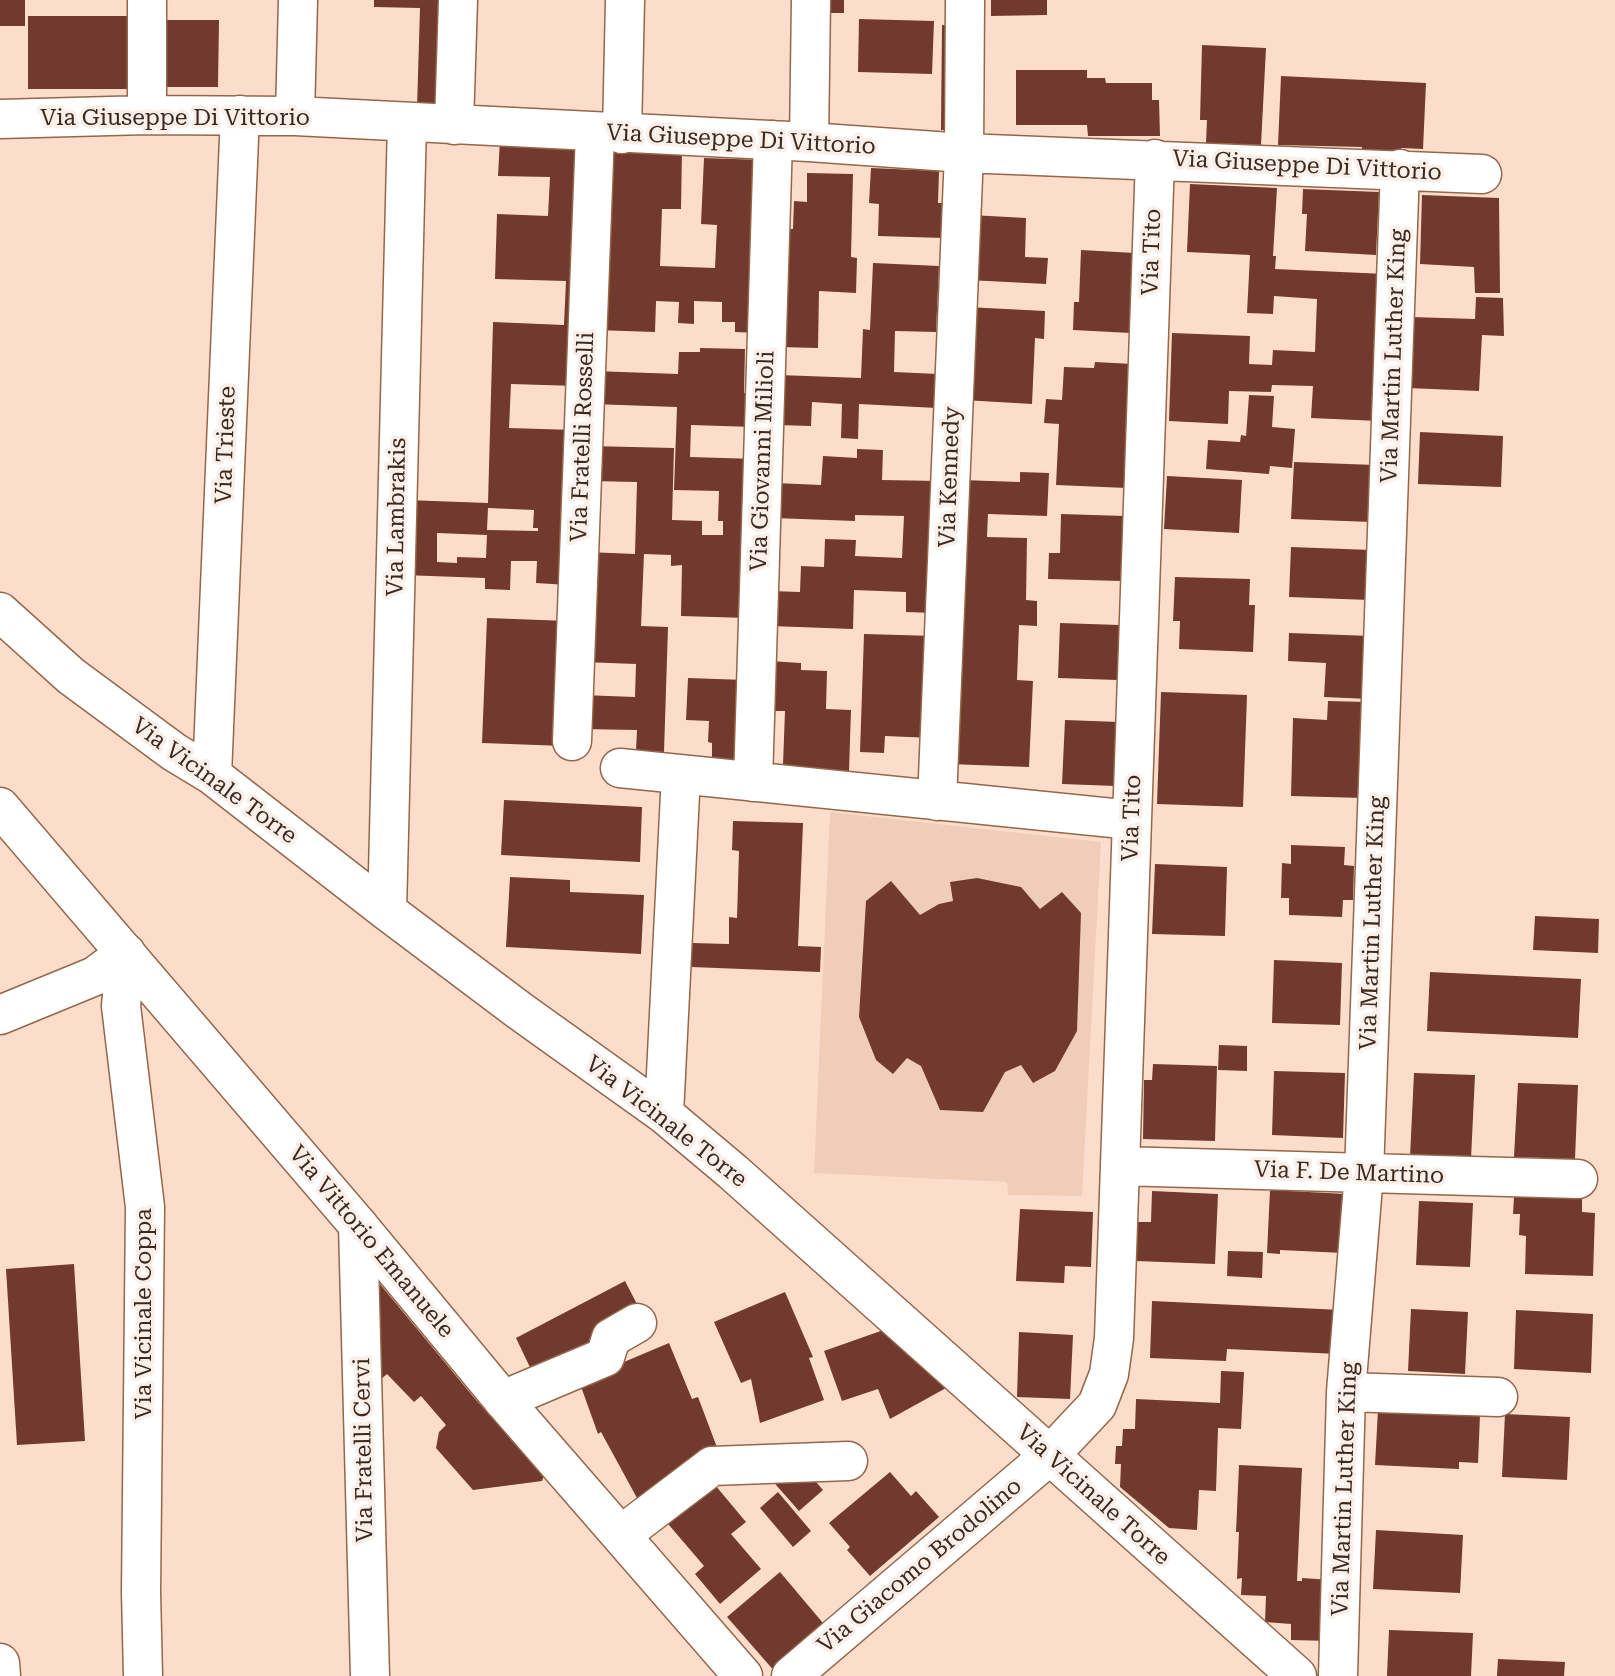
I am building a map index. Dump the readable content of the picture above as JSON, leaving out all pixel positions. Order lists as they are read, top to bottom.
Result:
{
  "streets": {
    "street": [
      "Via Giuseppe Di Vittorio",
      "Via Tito",
      "Via Martin Luther King",
      "Via Fratelli Rosselli",
      "Via Trieste",
      "Via Giovanni Milioli",
      "Via Kennedy",
      "Via Lambrakis",
      "Via Vicinale Torre",
      "Via F. De Martino",
      "Via Vittorio Emanuele",
      "Via Vicinale Coppa",
      "Via Fratelli Cervi",
      "Via Giacomo Brodolino"
    ]
  },
  "crossings": [
    ["Via Giuseppe Di Vittorio", "Via Tito"],
    ["Via Giuseppe Di Vittorio", "Via Martin Luther King"],
    ["Via Giuseppe Di Vittorio", "Via Fratelli Rosselli"],
    ["Via Giuseppe Di Vittorio", "Via Trieste"],
    ["Via Giuseppe Di Vittorio", "Via Giovanni Milioli"],
    ["Via Giuseppe Di Vittorio", "Via Kennedy"],
    ["Via Giuseppe Di Vittorio", "Via Lambrakis"],
    ["Via Tito", "Via Vicinale Torre"],
    ["Via Tito", "Via F. De Martino"],
    ["Via Tito", "Via Giacomo Brodolino"],
    ["Via Martin Luther King", "Via F. De Martino"],
    ["Via Trieste", "Via Vicinale Torre"],
    ["Via Lambrakis", "Via Vicinale Torre"],
    ["Via Vicinale Torre", "Via Giacomo Brodolino"],
    ["Via Vittorio Emanuele", "Via Vicinale Coppa"],
    ["Via Vittorio Emanuele", "Via Fratelli Cervi"]
  ]
}
